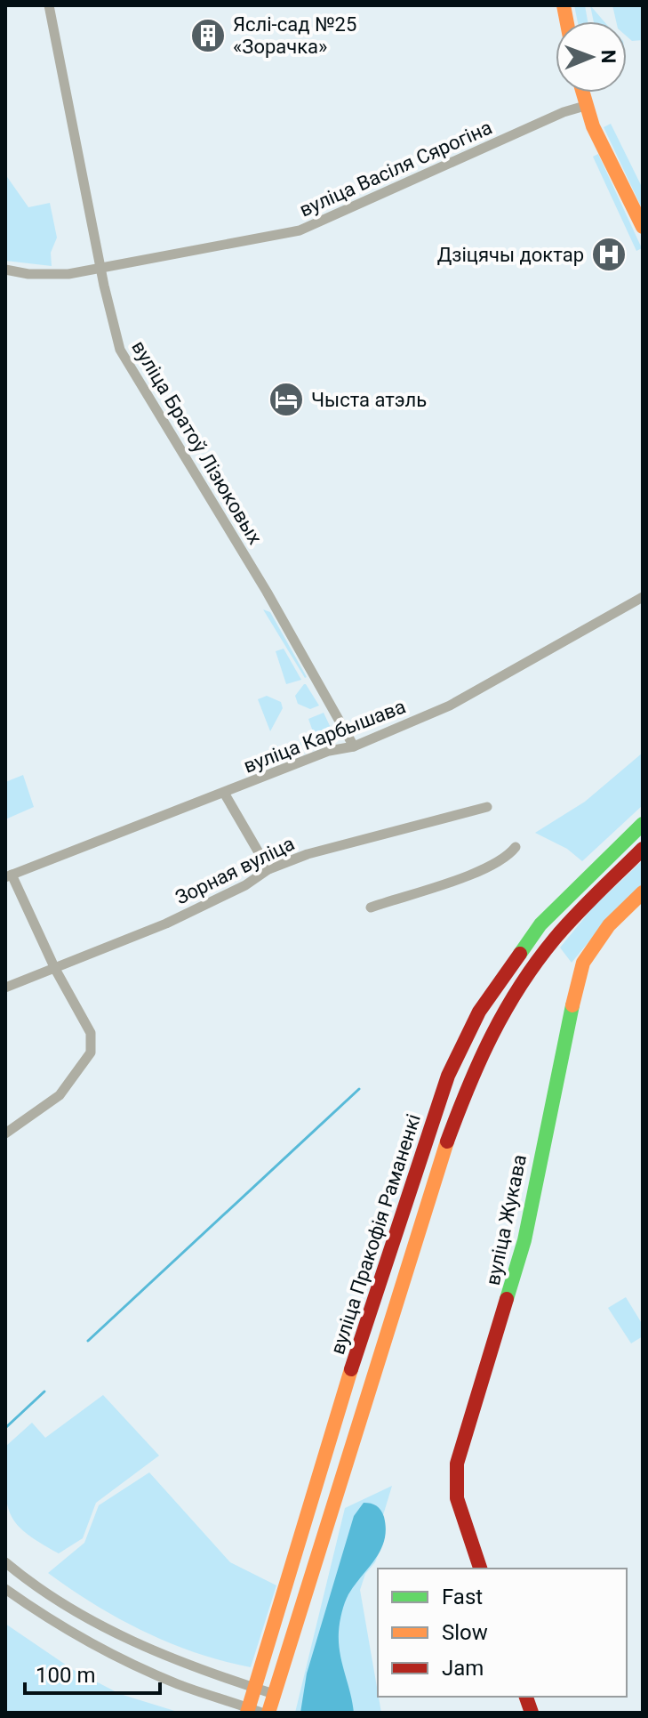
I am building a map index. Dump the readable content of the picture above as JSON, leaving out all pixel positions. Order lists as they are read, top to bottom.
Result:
{
  "streets": {
    "street": [
      "вуліца Васіля Сярогіна",
      "вуліца Братоў Лізюковых",
      "вуліца Карбышава",
      "Зорная вуліца",
      "вуліца Жукава",
      "вуліца Пракофія Раманенкі"
    ]
  },
  "crossings": [
    ["вуліца Васіля Сярогіна", "вуліца Братоў Лізюковых"],
    ["вуліца Братоў Лізюковых", "вуліца Карбышава"]
  ],
  "places": {
    "building": ["Яслі-сад №25 «Зорачка»"],
    "hospital": ["Дзіцячы доктар"],
    "hotel": ["Чыста атэль"]
  },
  "legend": ["Fast", "Slow", "Jam"],
  "scale_bar": "100 m",
  "north": "right"
}
